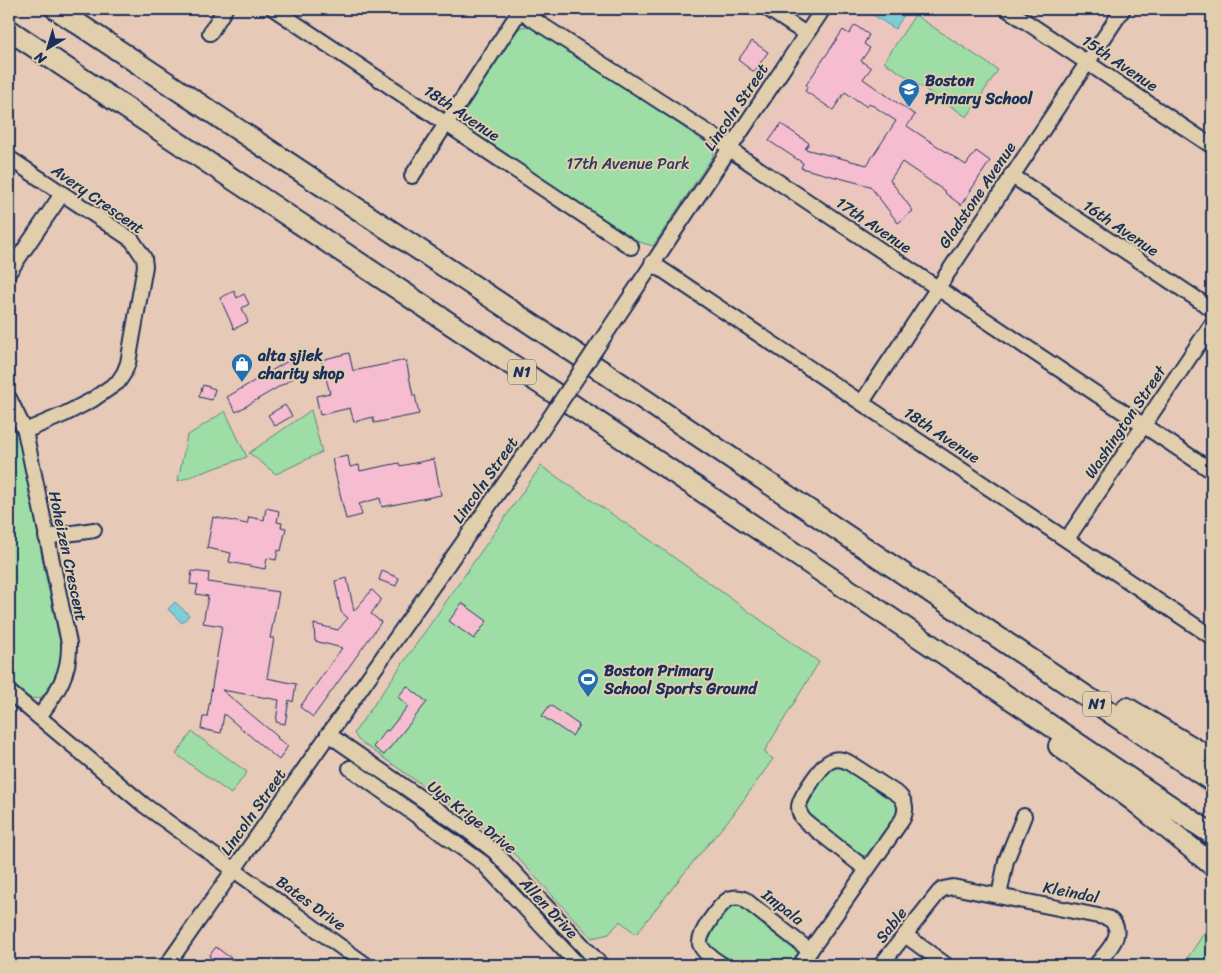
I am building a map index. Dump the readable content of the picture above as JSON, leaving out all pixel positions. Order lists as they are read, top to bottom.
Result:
{
  "streets": {
    "highway": ["N1"],
    "street": [
      "15th Avenue",
      "Lincoln Street",
      "18th Avenue",
      "Gladstone Avenue",
      "Avery Crescent",
      "17th Avenue",
      "16th Avenue",
      "Washington Street",
      "Hoheizen Crescent",
      "Uys Krige Drive",
      "Kleindal",
      "Bates Drive",
      "Impala",
      "Allen Drive",
      "Sable"
    ]
  },
  "crossings": [
    ["15th Avenue", "Gladstone Avenue"],
    ["Lincoln Street", "18th Avenue"],
    ["Lincoln Street", "17th Avenue"],
    ["Lincoln Street", "Uys Krige Drive"],
    ["Lincoln Street", "Bates Drive"],
    ["18th Avenue", "Gladstone Avenue"],
    ["18th Avenue", "Washington Street"],
    ["Gladstone Avenue", "17th Avenue"],
    ["Gladstone Avenue", "16th Avenue"],
    ["Avery Crescent", "Hoheizen Crescent"],
    ["17th Avenue", "Washington Street"],
    ["Kleindal", "Sable"]
  ],
  "parks": ["17th Avenue Park"],
  "places": {
    "school or university": ["Boston Primary School"],
    "shop": ["alta sjiek charity shop"],
    "sports": ["Boston Primary School Sports Ground"]
  },
  "north": "bottom left"
}
